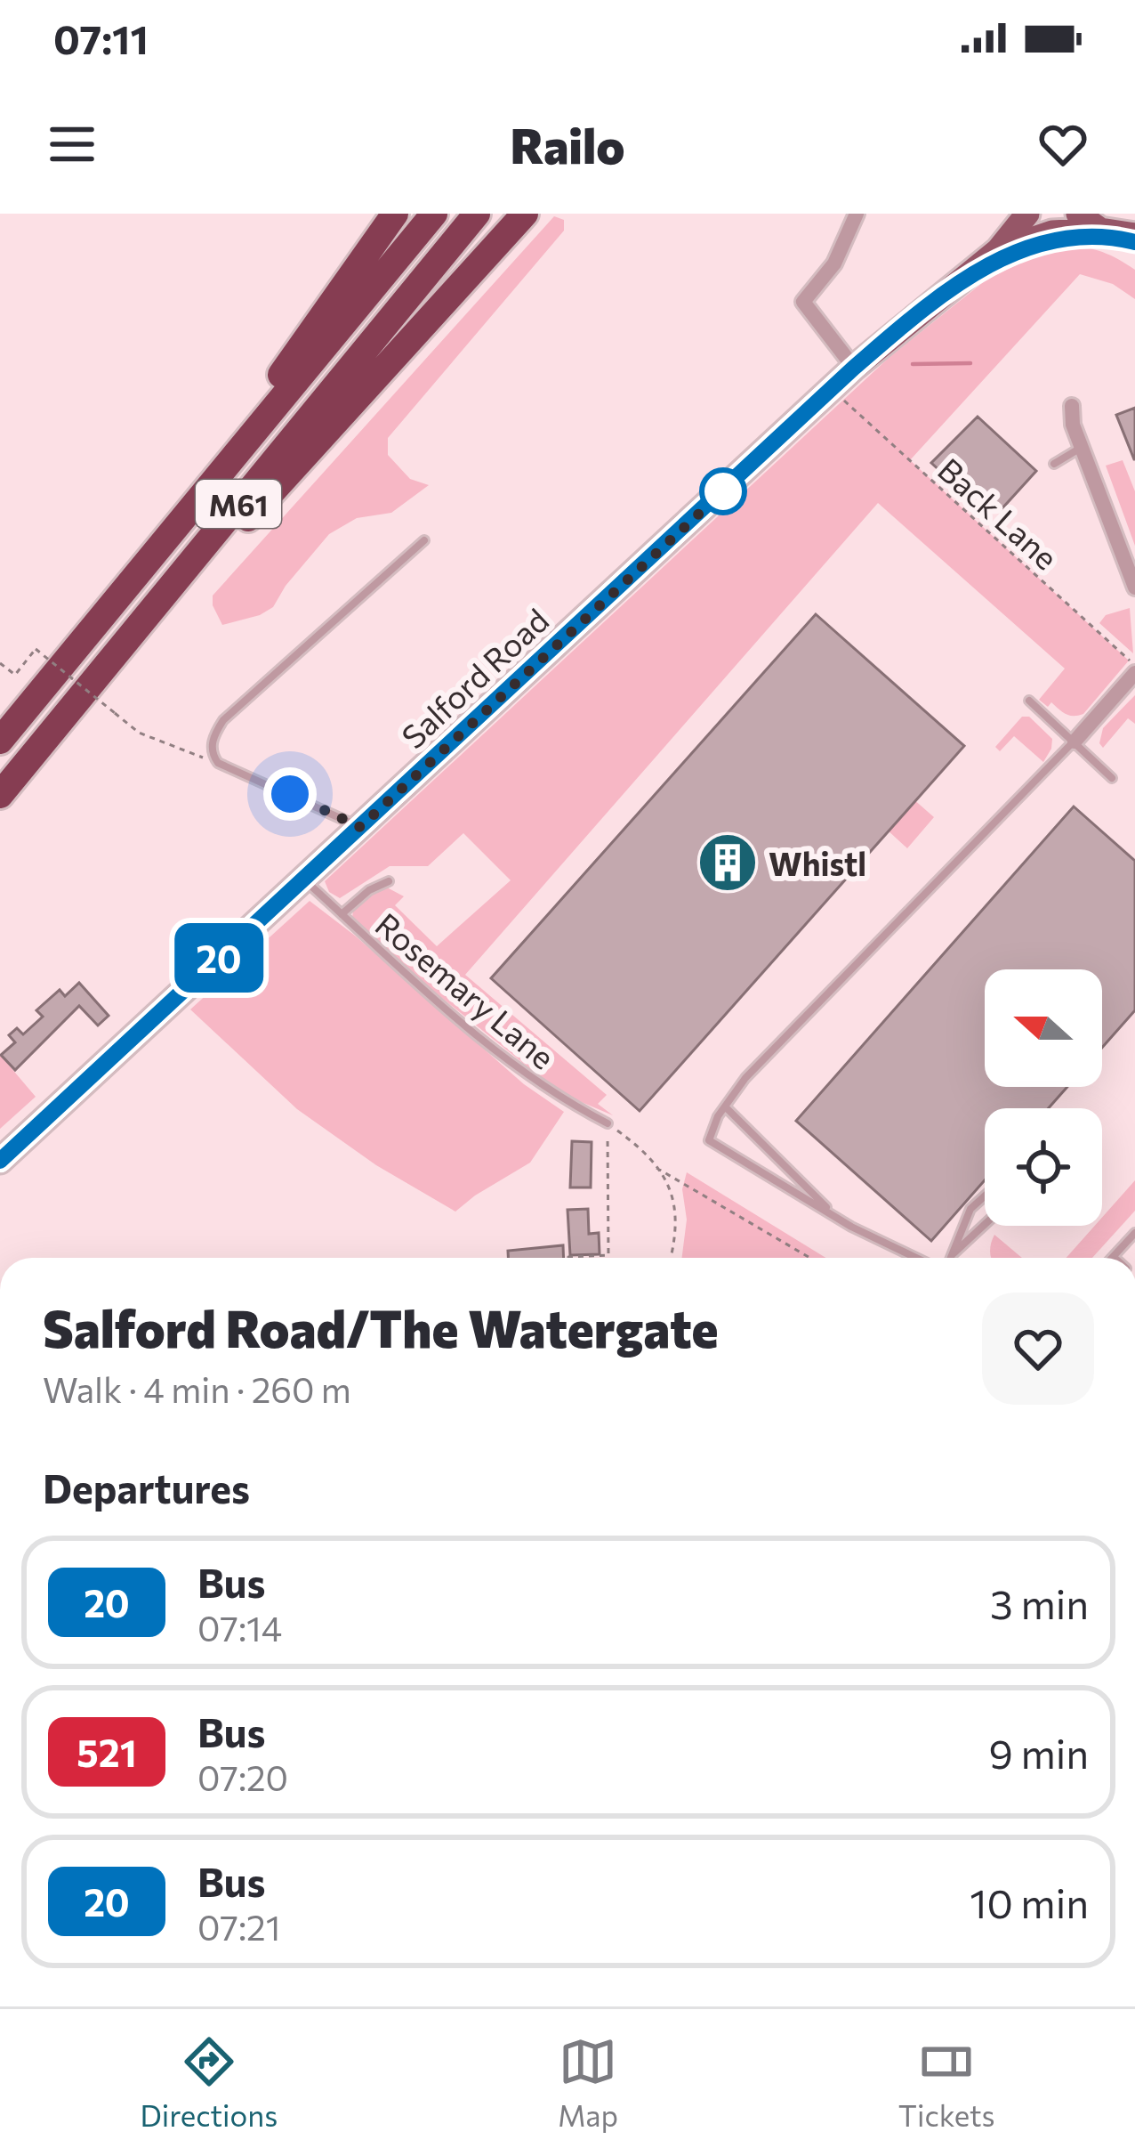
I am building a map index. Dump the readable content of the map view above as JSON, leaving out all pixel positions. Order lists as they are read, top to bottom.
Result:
{
  "streets": {
    "highway": ["M61"],
    "main road": ["Salford Road"],
    "lane": ["Rosemary Lane"],
    "path": ["Back Lane"]
  },
  "crossings": [
    ["Back Lane", "Salford Road"],
    ["Salford Road", "Rosemary Lane"]
  ],
  "places": {
    "building": ["Whistl"]
  },
  "lines": ["bus line 20"],
  "north": "left",
  "page": {
    "status": "07:11",
    "header": "Railo",
    "on_map": "20",
    "heading": [
      ["Salford Road/The Watergate", "Walk · 4 min · 260 m"],
      "Departures"
    ],
    "list": [
      {
        "mark": "20",
        "name": "Bus",
        "note": "07:14",
        "value": "3 min"
      },
      {
        "mark": "521",
        "name": "Bus",
        "note": "07:20",
        "value": "9 min"
      },
      {
        "mark": "20",
        "name": "Bus",
        "note": "07:21",
        "value": "10 min"
      }
    ],
    "tabs": ["Directions", "Map", "Tickets"]
  }
}
